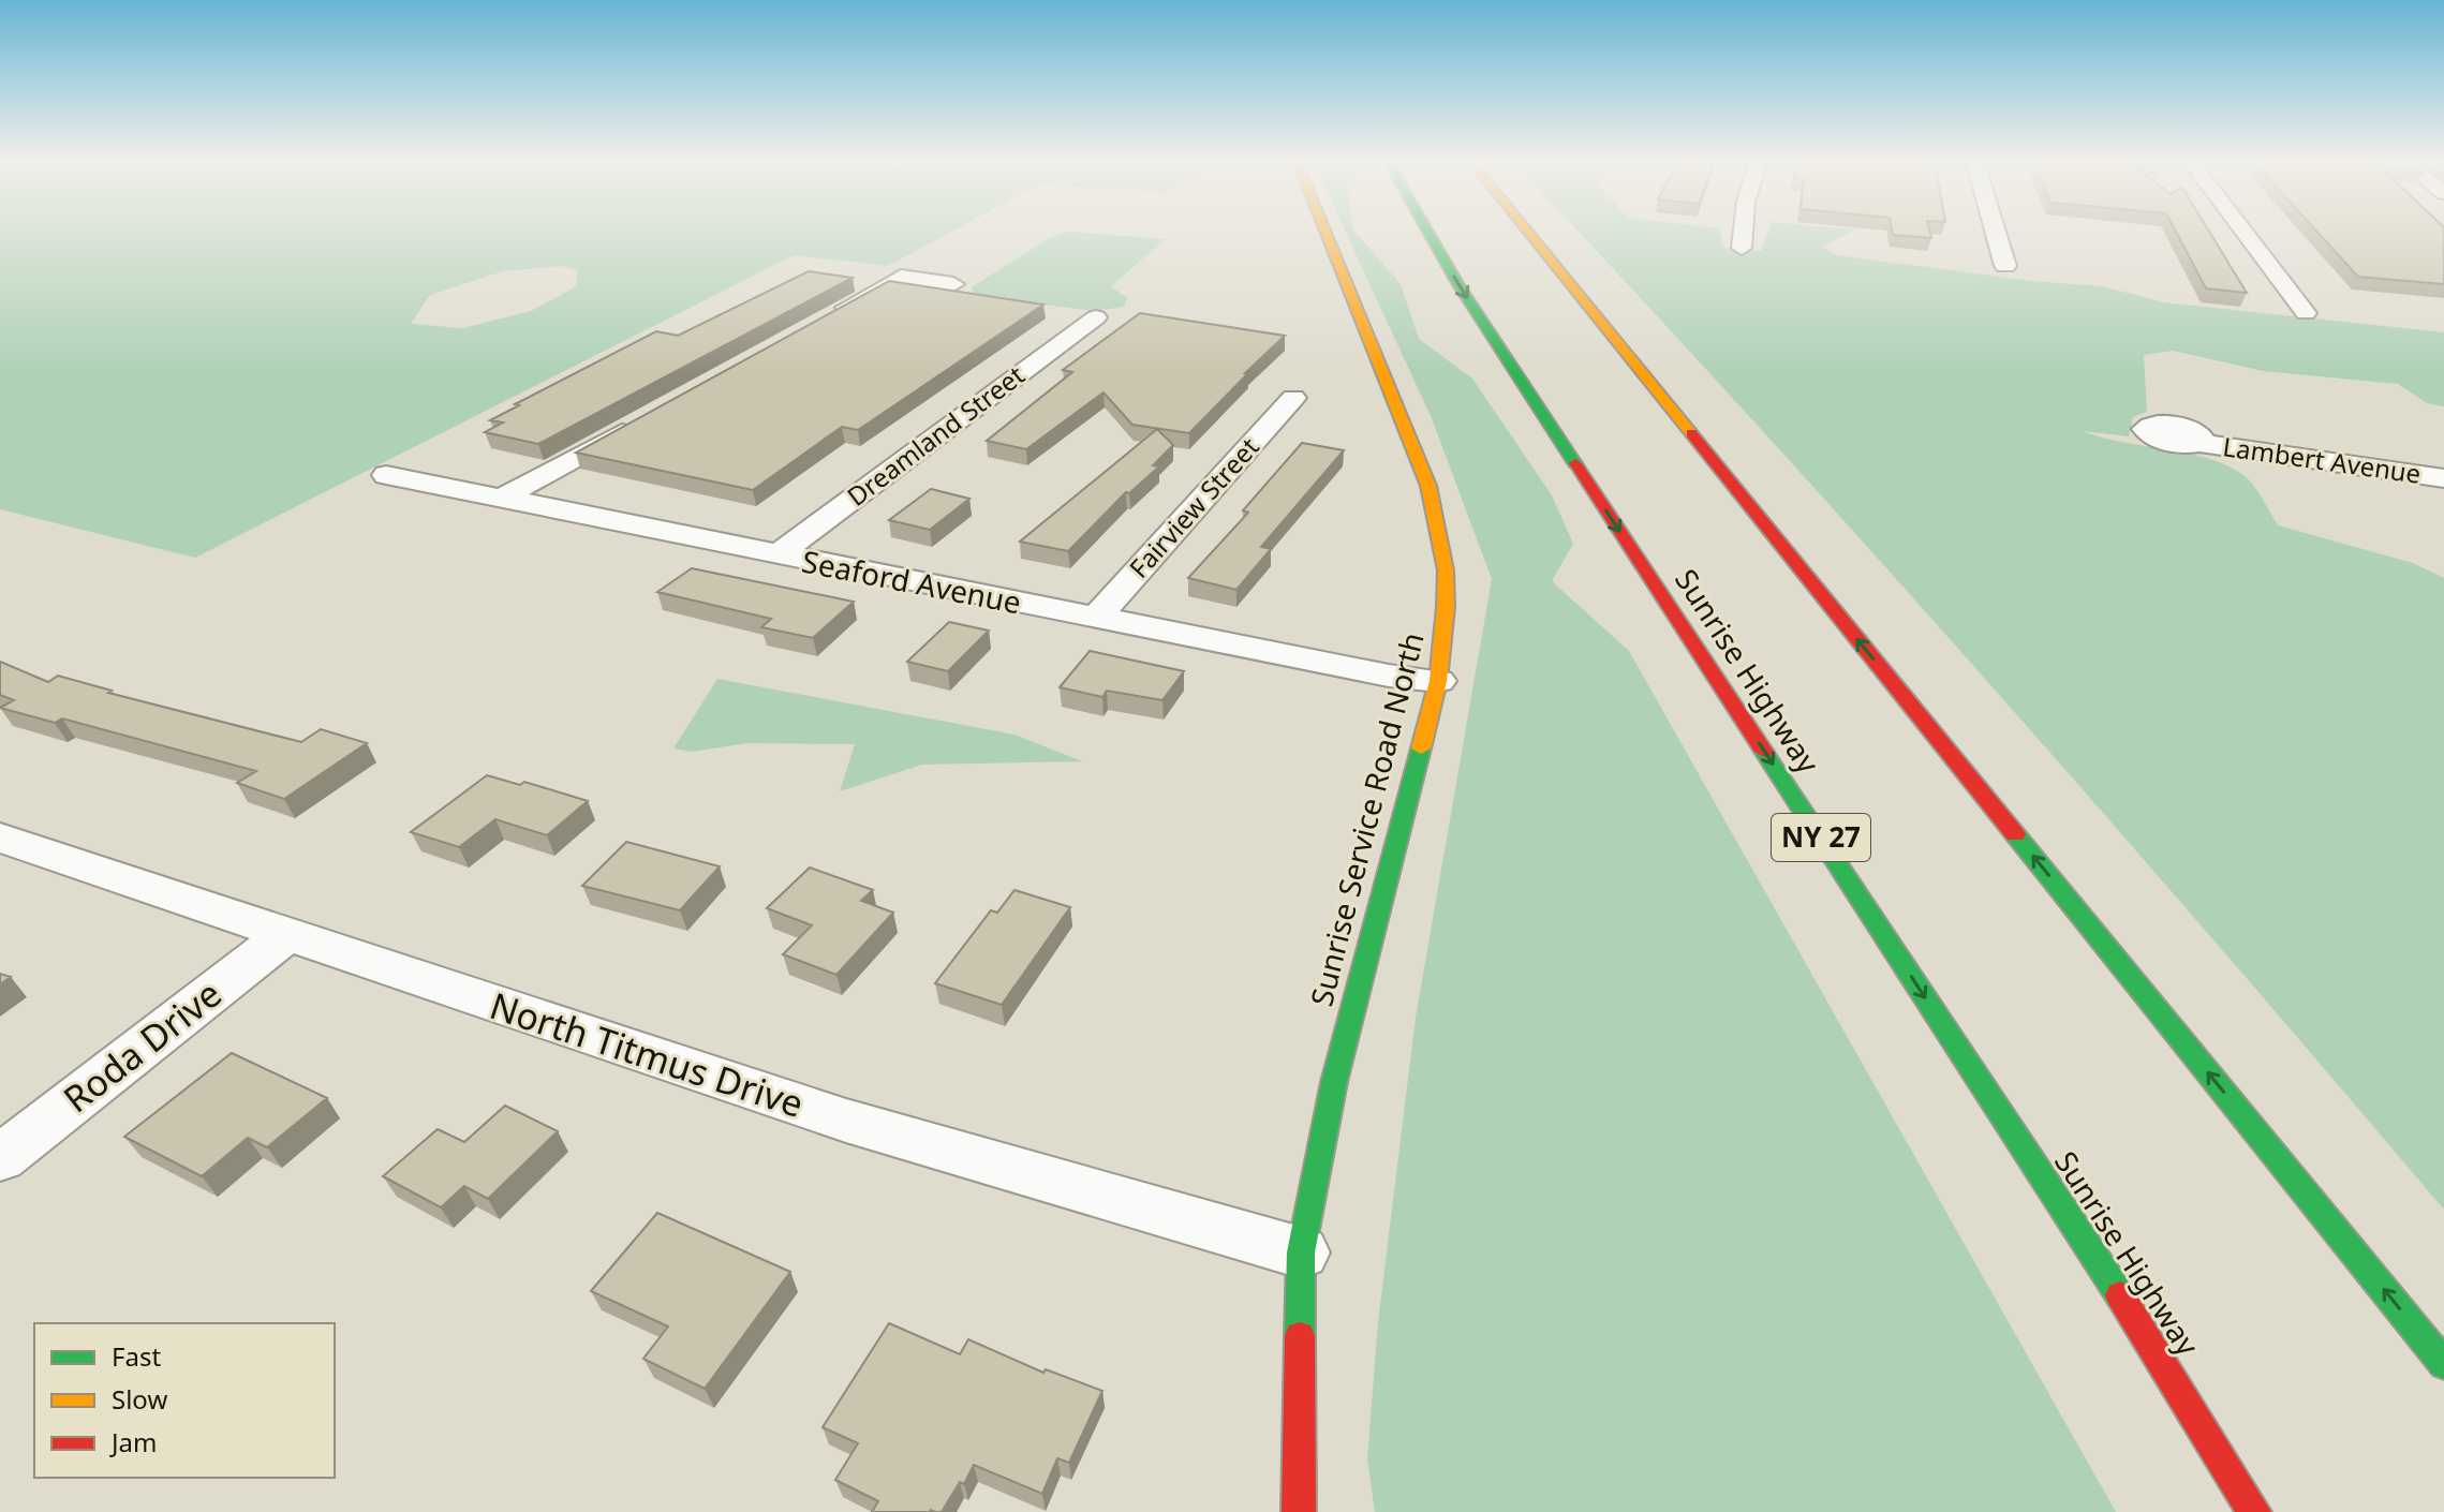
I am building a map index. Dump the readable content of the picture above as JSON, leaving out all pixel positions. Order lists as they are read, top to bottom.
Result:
{
  "streets": {
    "main road": ["Sunrise Highway", "Sunrise Service Road North", "NY 27"],
    "street": [
      "Dreamland Street",
      "Lambert Avenue",
      "Fairview Street",
      "Seaford Avenue",
      "Roda Drive",
      "North Titmus Drive"
    ]
  },
  "crossings": [
    ["Dreamland Street", "Seaford Avenue"],
    ["Fairview Street", "Seaford Avenue"],
    ["Seaford Avenue", "Sunrise Service Road North"],
    ["Sunrise Service Road North", "North Titmus Drive"],
    ["Roda Drive", "North Titmus Drive"]
  ],
  "legend": ["Fast", "Slow", "Jam"]
}
